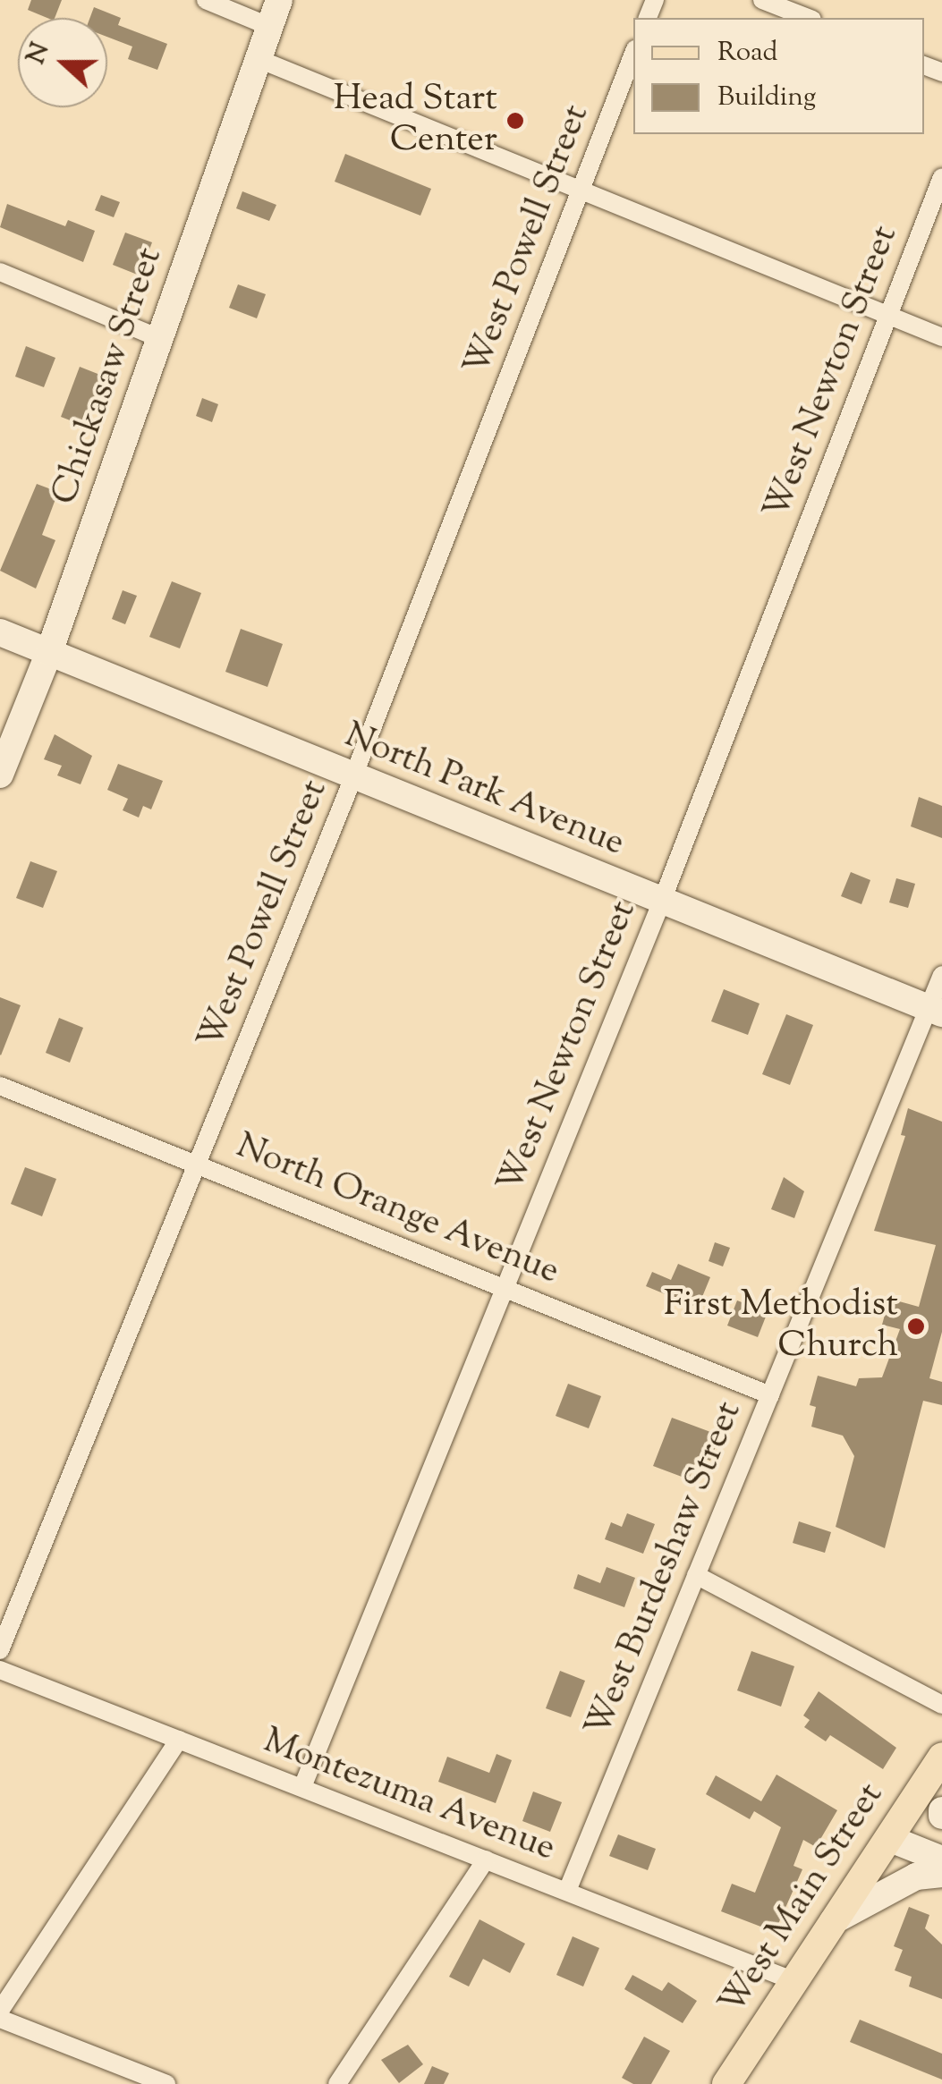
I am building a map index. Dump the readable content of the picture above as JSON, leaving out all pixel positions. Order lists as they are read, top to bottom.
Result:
{
  "streets": {
    "main road": ["West Main Street"],
    "street": [
      "West Powell Street",
      "West Newton Street",
      "Chickasaw Street",
      "North Park Avenue",
      "North Orange Avenue",
      "West Burdeshaw Street",
      "Montezuma Avenue"
    ]
  },
  "crossings": [
    ["West Powell Street", "North Park Avenue"],
    ["West Powell Street", "North Orange Avenue"],
    ["West Newton Street", "North Park Avenue"],
    ["West Newton Street", "North Orange Avenue"],
    ["West Newton Street", "Montezuma Avenue"],
    ["Chickasaw Street", "North Park Avenue"],
    ["North Park Avenue", "West Burdeshaw Street"],
    ["North Orange Avenue", "West Burdeshaw Street"],
    ["West Burdeshaw Street", "Montezuma Avenue"],
    ["Montezuma Avenue", "West Main Street"]
  ],
  "places": ["Head Start Center", "First Methodist Church"],
  "legend": ["Road", "Building"],
  "north": "left"
}
